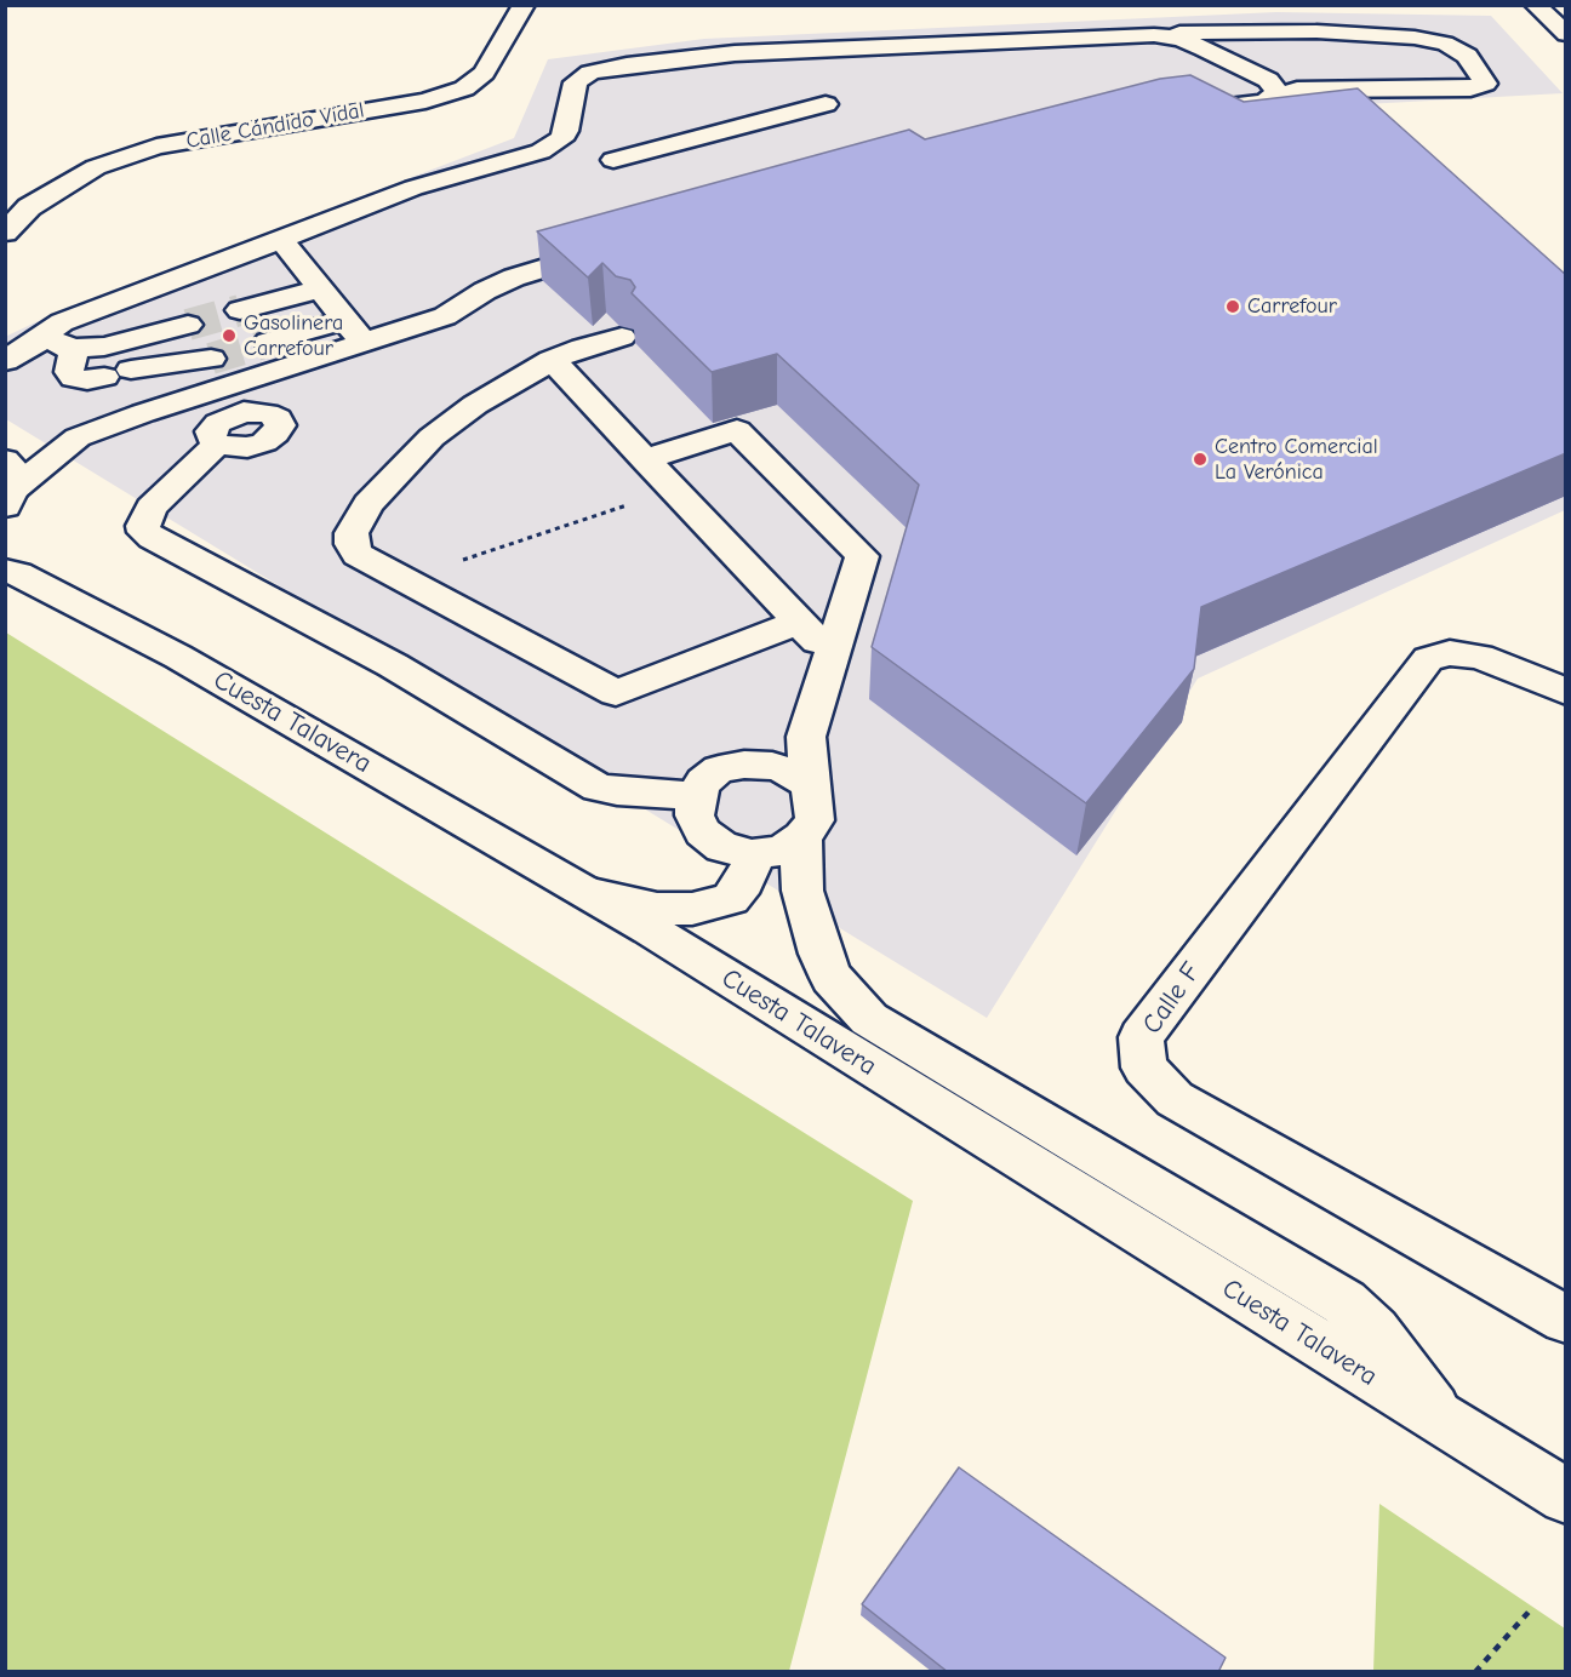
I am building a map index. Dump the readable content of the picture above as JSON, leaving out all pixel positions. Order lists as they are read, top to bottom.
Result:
{
  "streets": {
    "street": ["Calle Cándido Vidal", "Cuesta Talavera", "Calle F"]
  },
  "places": ["Carrefour", "Gasolinera Carrefour", "Centro Comercial La Verónica"]
}
